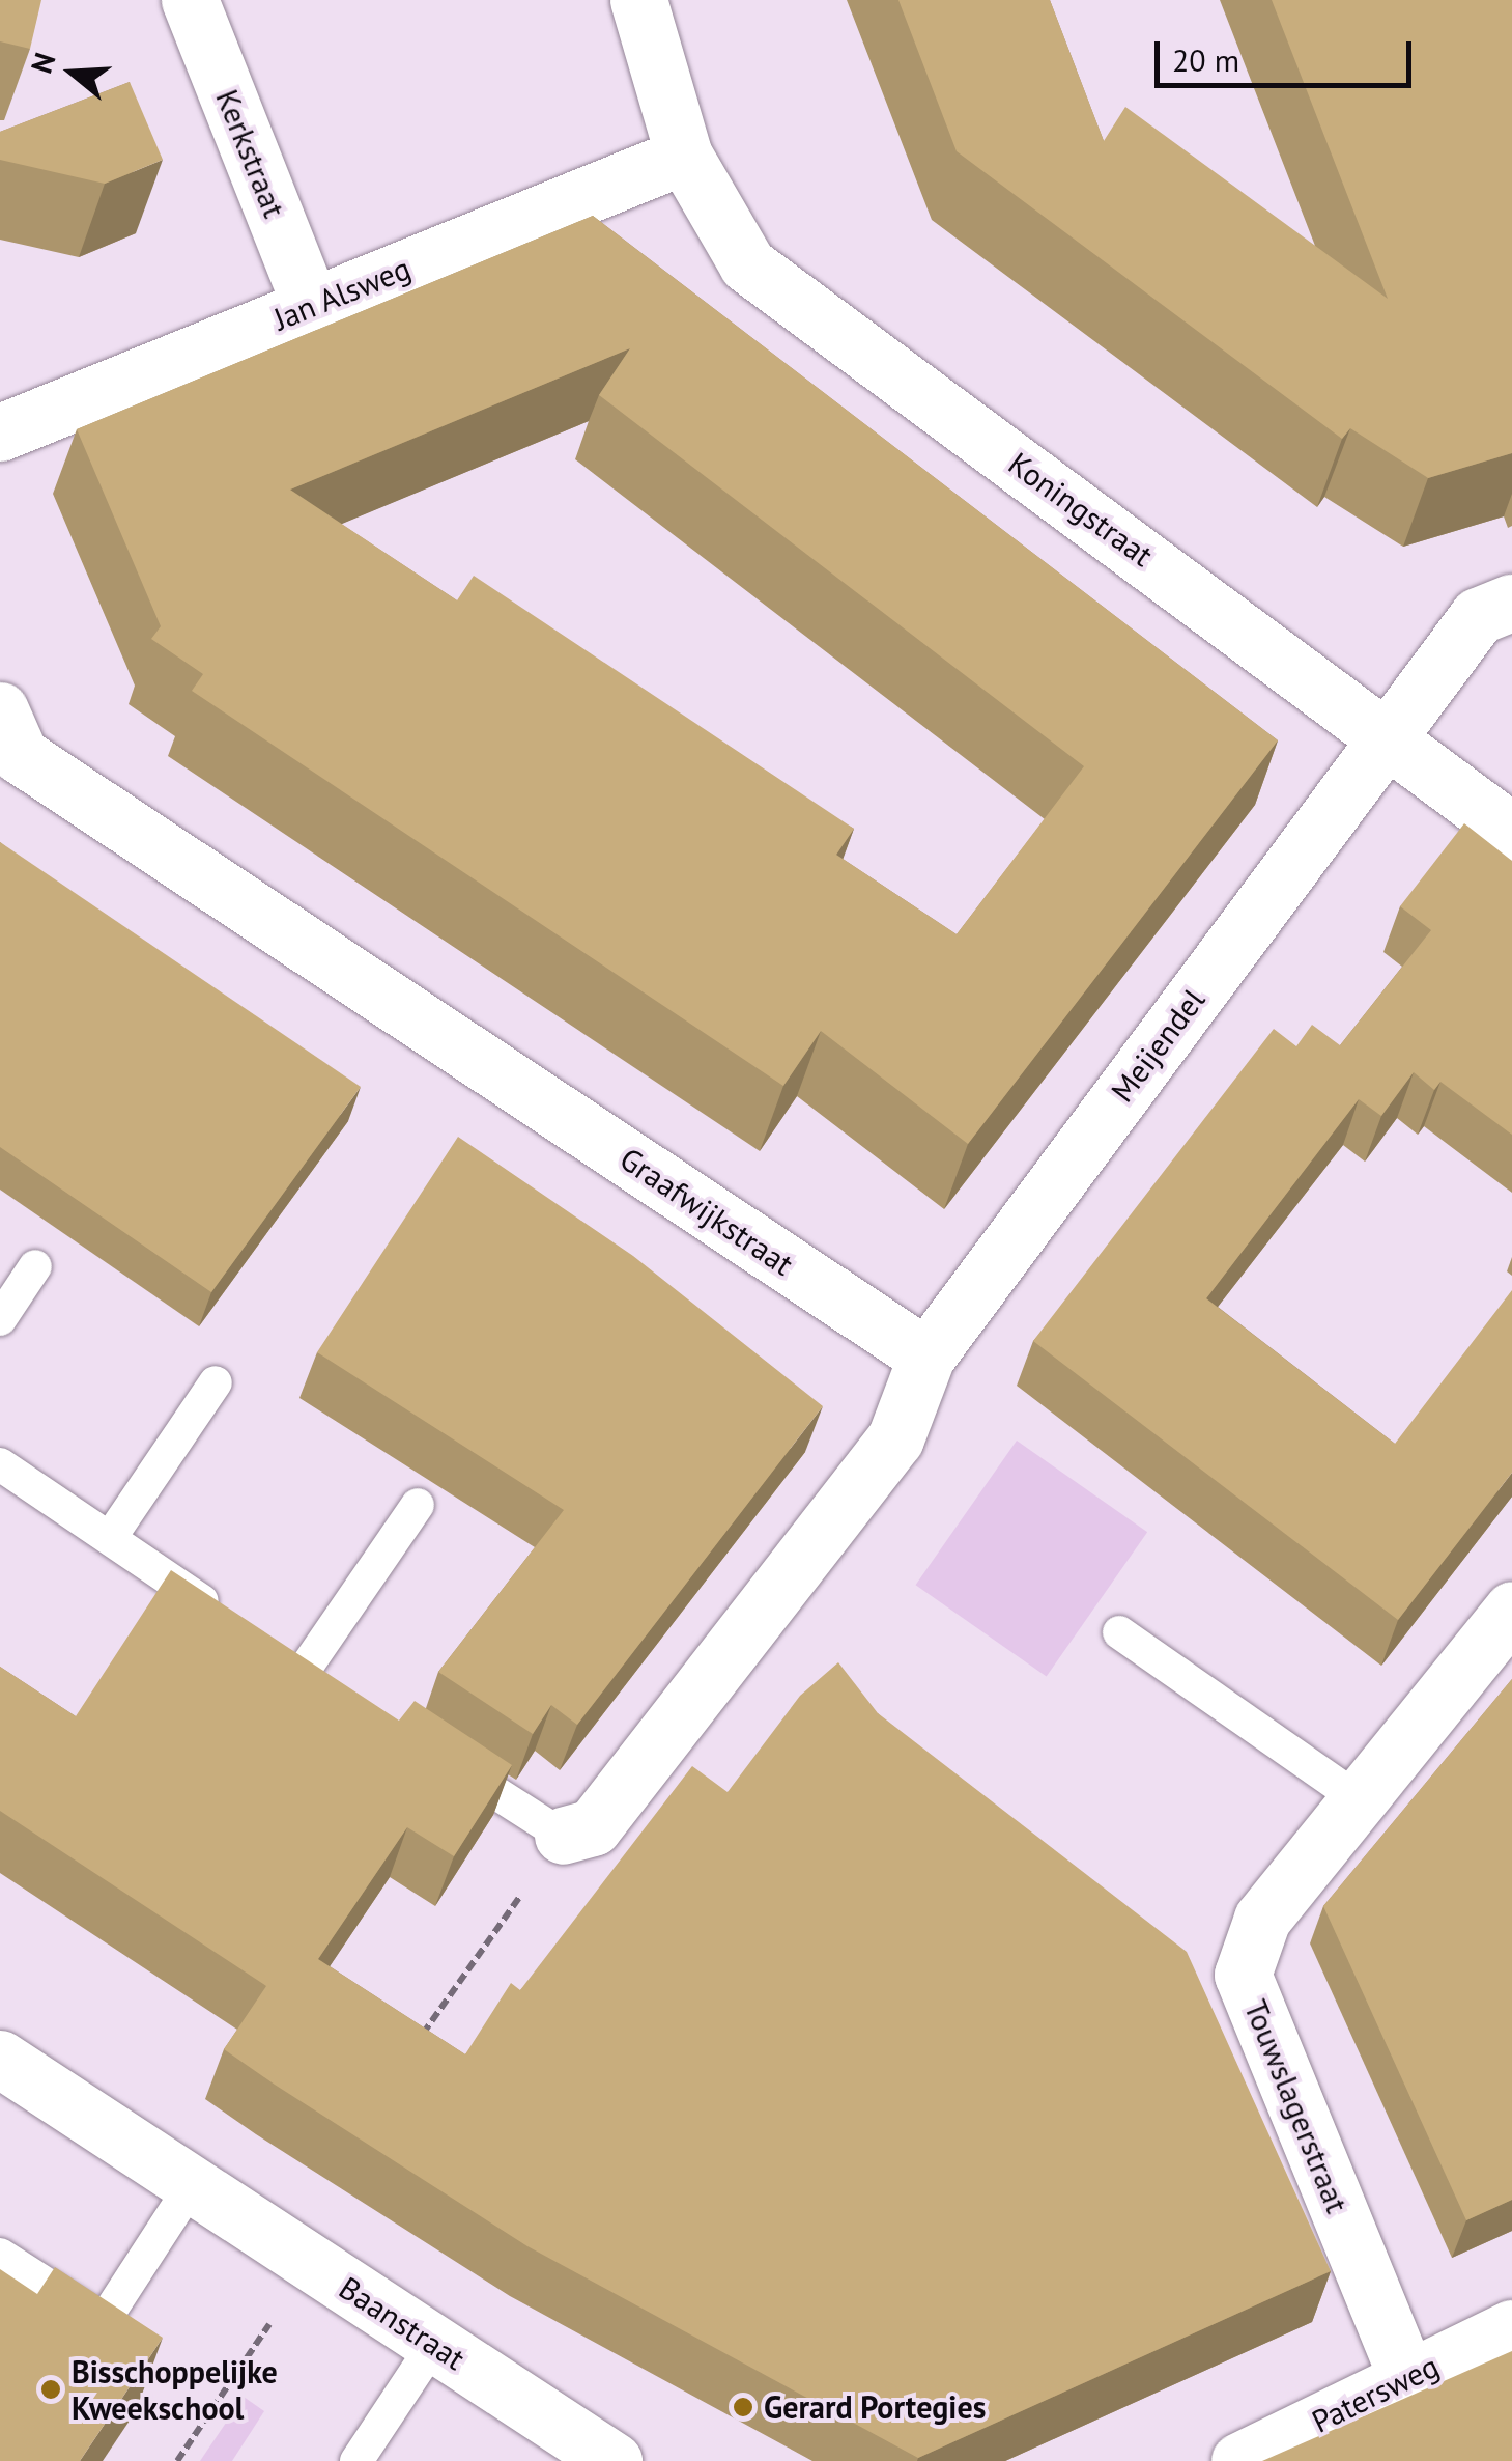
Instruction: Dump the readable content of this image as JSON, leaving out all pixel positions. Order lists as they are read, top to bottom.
{
  "streets": {
    "street": [
      "Kerkstraat",
      "Jan Alsweg",
      "Koningstraat",
      "Meijendel",
      "Graafwijkstraat",
      "Touwslagerstraat",
      "Baanstraat",
      "Patersweg"
    ]
  },
  "crossings": [
    ["Kerkstraat", "Jan Alsweg"],
    ["Jan Alsweg", "Koningstraat"],
    ["Koningstraat", "Meijendel"],
    ["Meijendel", "Graafwijkstraat"],
    ["Touwslagerstraat", "Patersweg"]
  ],
  "places": ["Bisschoppelijke Kweekschool", "Gerard Portegies"],
  "scale_bar": "20 m",
  "north": "left"
}
